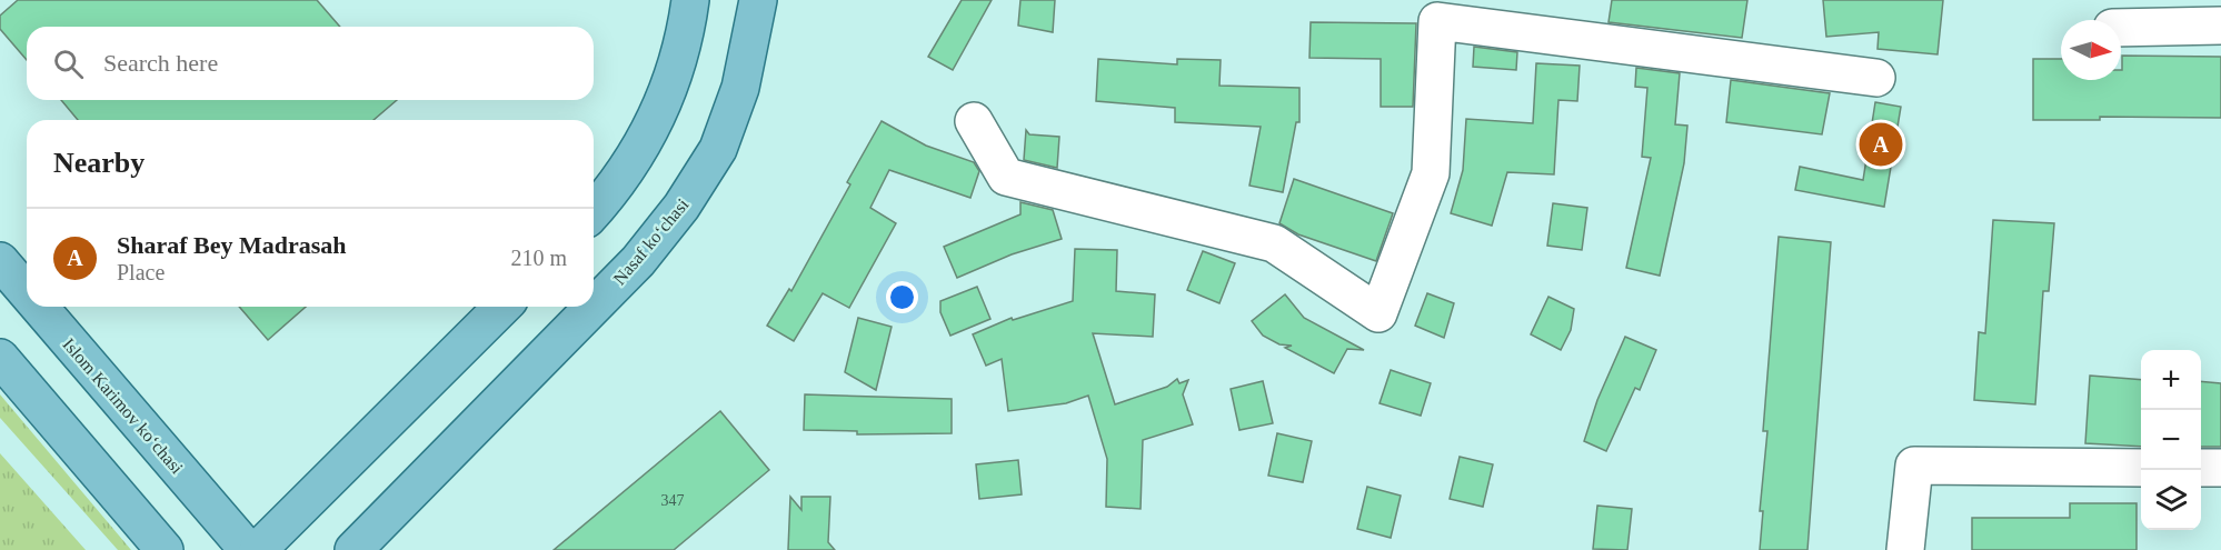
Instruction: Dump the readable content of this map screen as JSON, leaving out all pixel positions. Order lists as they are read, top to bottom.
{
  "streets": {
    "main road": ["Nasaf ko‘chasi", "Islom Karimov ko‘chasi"]
  },
  "house_numbers": ["347"],
  "north": "right",
  "page": {
    "search": "Search here",
    "pins": "A",
    "heading": "Nearby",
    "list": [
      {
        "mark": "A",
        "name": "Sharaf Bey Madrasah",
        "note": "Place",
        "value": "210 m"
      }
    ],
    "map_buttons": ["+", "−"]
  }
}
